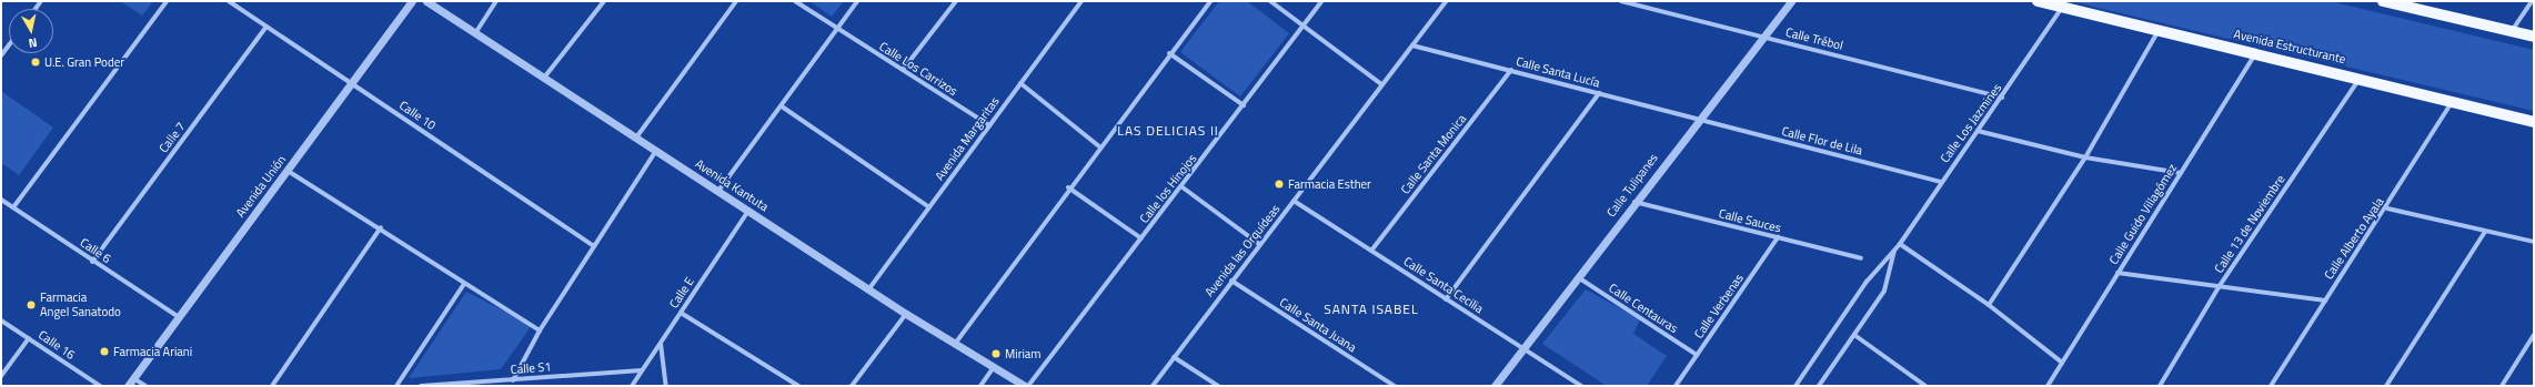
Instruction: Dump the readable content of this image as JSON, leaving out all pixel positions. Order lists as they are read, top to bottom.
{
  "streets": {
    "main road": ["Avenida Estructurante"],
    "street": [
      "Calle Trébol",
      "Calle Los Carrizos",
      "Calle Santa Lucía",
      "Calle 10",
      "Calle Los Jazmines",
      "Calle 7",
      "Avenida Margaritas",
      "Calle Flor de Lila",
      "Calle Santa Monica",
      "Avenida Kantuta",
      "Calle Tulipanes",
      "Avenida Unión",
      "Calle los Hinojos",
      "Calle Guido Villagómez",
      "Calle Sauces",
      "Calle 13 de Noviembre",
      "Calle Alberto Ayala",
      "Calle 6",
      "Avenida las Orquídeas",
      "Calle Santa Cecilia",
      "Calle E",
      "Calle Verbenas",
      "Calle Centauras",
      "Calle Santa Juana",
      "Calle 16",
      "Calle S1"
    ]
  },
  "crossings": [
    ["Calle Trébol", "Calle Los Jazmines"],
    ["Calle Trébol", "Calle Tulipanes"],
    ["Avenida Estructurante", "Calle Los Jazmines"],
    ["Avenida Estructurante", "Calle Guido Villagómez"],
    ["Avenida Estructurante", "Calle 13 de Noviembre"],
    ["Avenida Estructurante", "Calle Alberto Ayala"],
    ["Calle Los Carrizos", "Avenida Margaritas"],
    ["Calle Santa Lucía", "Calle Flor de Lila"],
    ["Calle Santa Lucía", "Calle Santa Monica"],
    ["Calle Santa Lucía", "Calle Tulipanes"],
    ["Calle Santa Lucía", "Avenida las Orquídeas"],
    ["Calle 10", "Calle 7"],
    ["Calle 10", "Avenida Unión"],
    ["Calle Los Jazmines", "Calle Flor de Lila"],
    ["Calle 7", "Calle 6"],
    ["Avenida Margaritas", "Avenida Kantuta"],
    ["Calle Flor de Lila", "Calle Tulipanes"],
    ["Calle Santa Monica", "Calle Santa Cecilia"],
    ["Avenida Kantuta", "Calle los Hinojos"],
    ["Avenida Kantuta", "Calle E"],
    ["Calle Tulipanes", "Calle Sauces"],
    ["Calle Tulipanes", "Calle Santa Cecilia"],
    ["Calle Tulipanes", "Calle Centauras"],
    ["Avenida Unión", "Calle 6"],
    ["Calle Sauces", "Calle Verbenas"],
    ["Avenida las Orquídeas", "Calle Santa Cecilia"],
    ["Avenida las Orquídeas", "Calle Santa Juana"],
    ["Calle E", "Calle S1"],
    ["Calle Verbenas", "Calle Centauras"]
  ],
  "districts": ["LAS DELICIAS II", "SANTA ISABEL"],
  "places": [
    "U.E. Gran Poder",
    "Farmacia Esther",
    "Farmacia Angel Sanatodo",
    "Farmacia Ariani",
    "Miriam"
  ],
  "north": "bottom"
}
